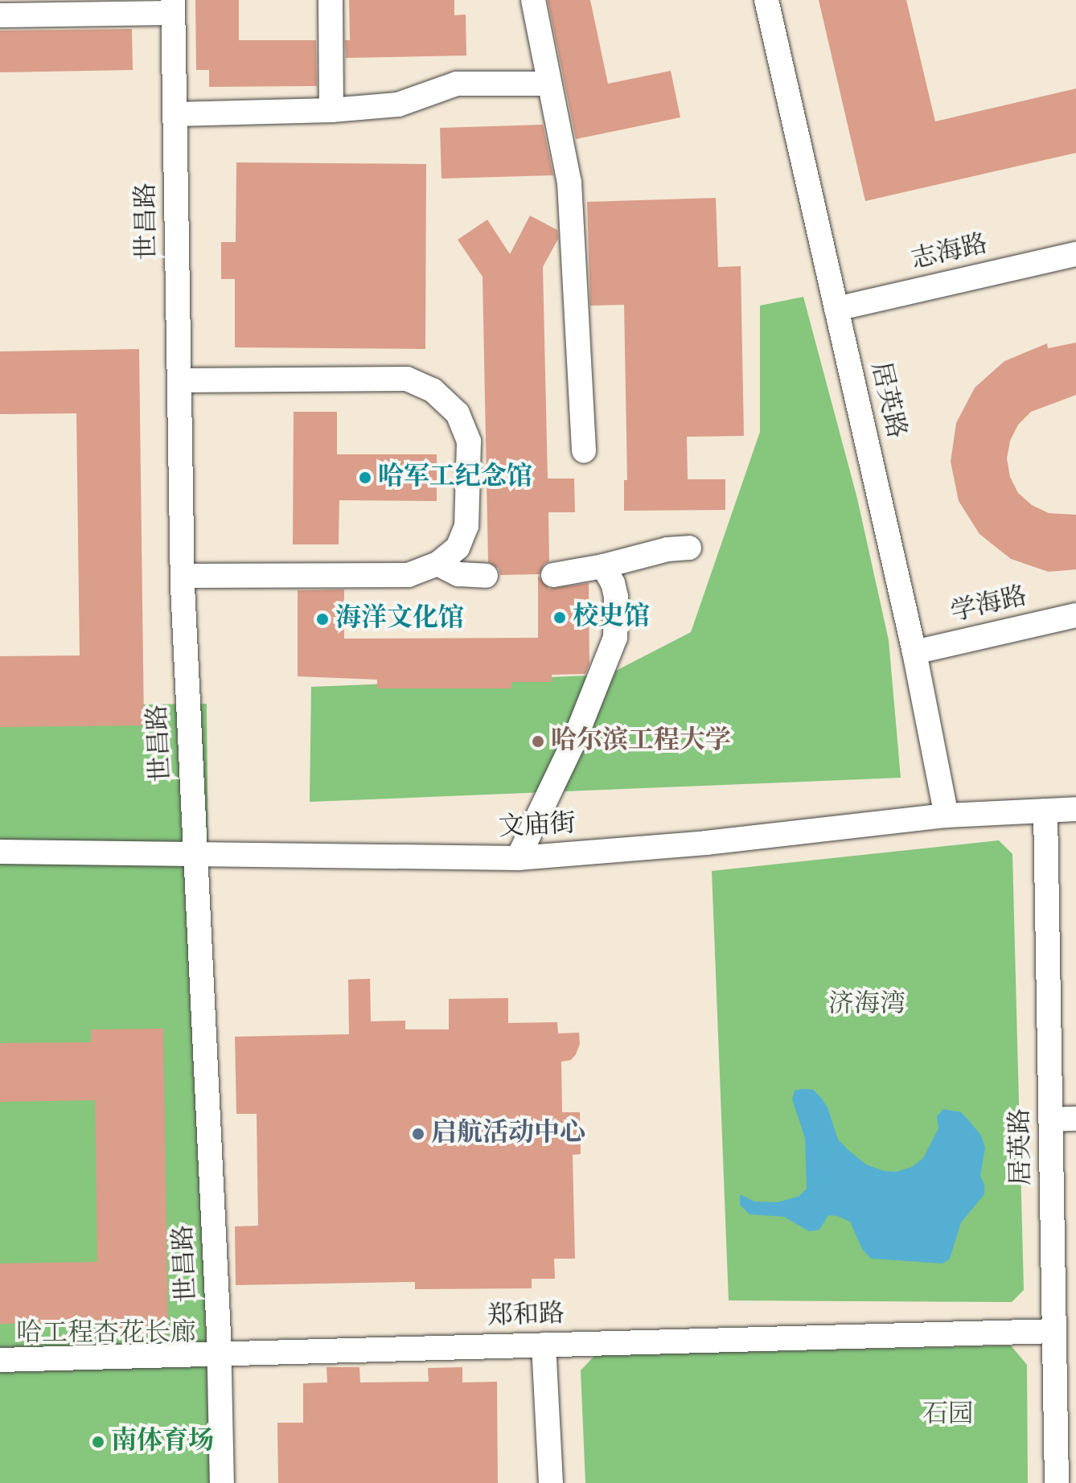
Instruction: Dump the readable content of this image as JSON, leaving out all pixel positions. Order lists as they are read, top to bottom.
{
  "streets": {
    "street": [
      "世昌路",
      "志海路",
      "居英路",
      "学海路",
      "文庙街",
      "郑和路"
    ]
  },
  "crossings": [
    ["世昌路", "文庙街"],
    ["世昌路", "郑和路"],
    ["志海路", "居英路"],
    ["居英路", "学海路"],
    ["居英路", "文庙街"],
    ["居英路", "郑和路"]
  ],
  "parks": ["济海湾", "哈工程杏花长廊", "石园"],
  "places": [
    "哈军工纪念馆",
    "校史馆",
    "海洋文化馆",
    "哈尔滨工程大学",
    "启航活动中心",
    "南体育场"
  ]
}
